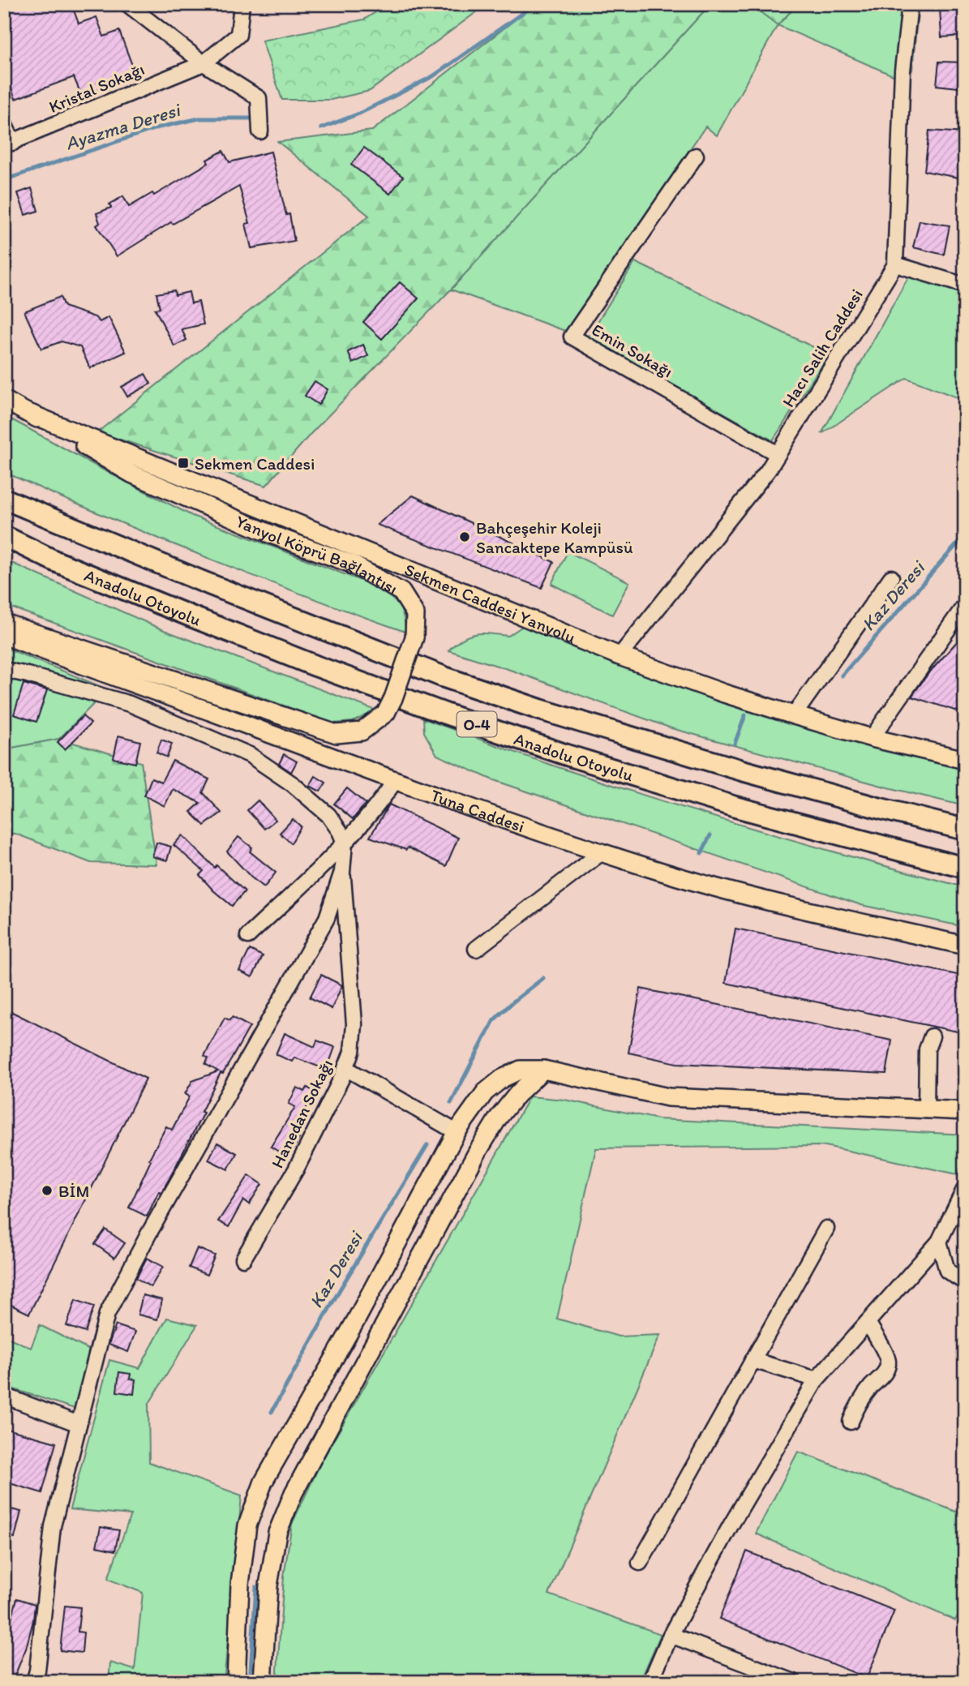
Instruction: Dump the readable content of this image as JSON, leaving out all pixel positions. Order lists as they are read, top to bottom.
{
  "streets": {
    "highway": ["Anadolu Otoyolu", "O-4"],
    "main road": ["Yanyol Köprü Bağlantısı", "Sekmen Caddesi Yanyolu", "Tuna Caddesi"],
    "street": [
      "Kristal Sokağı",
      "Hacı Salih Caddesi",
      "Emin Sokağı",
      "Hanedan Sokağı"
    ]
  },
  "crossings": [
    ["Hacı Salih Caddesi", "Emin Sokağı"],
    ["Hacı Salih Caddesi", "Sekmen Caddesi Yanyolu"],
    ["Yanyol Köprü Bağlantısı", "Sekmen Caddesi Yanyolu"]
  ],
  "water": ["Ayazma Deresi", "Kaz Deresi"],
  "places": {
    "transit": ["Sekmen Caddesi"],
    "other": ["Bahçeşehir Koleji Sancaktepe Kampüsü", "BİM"]
  }
}
